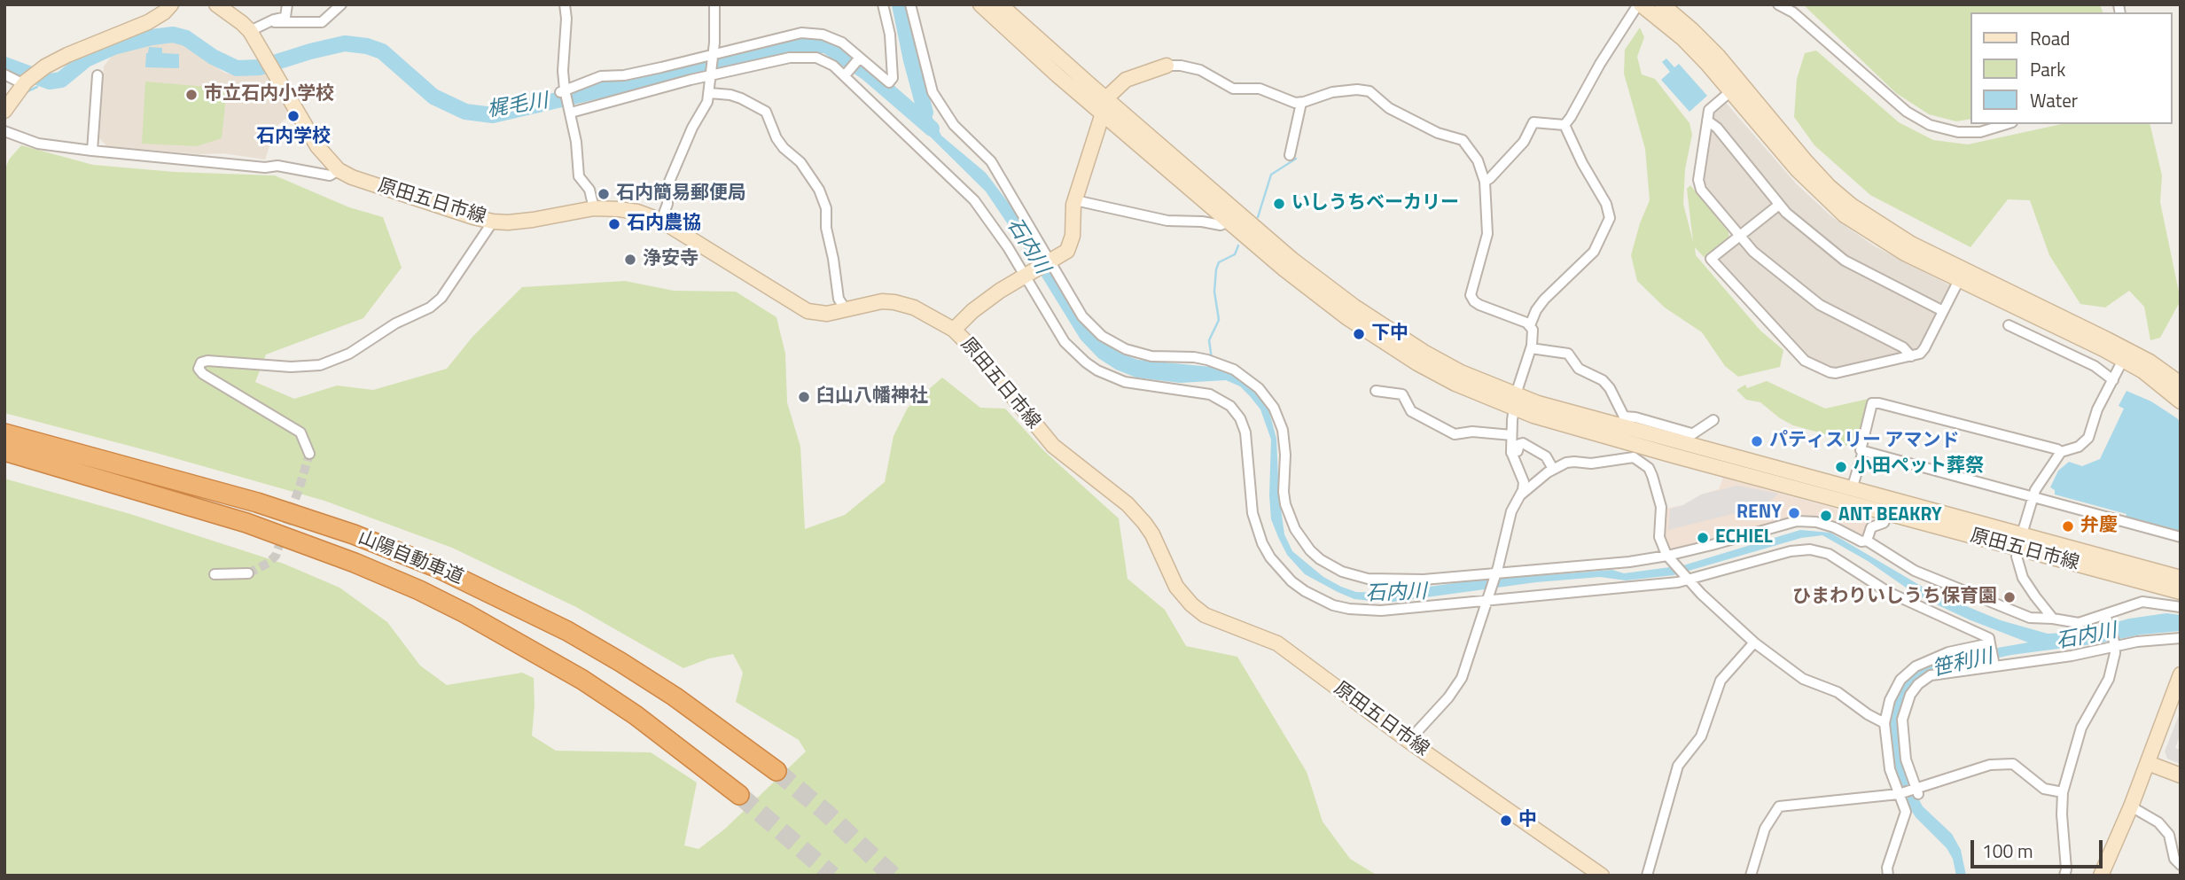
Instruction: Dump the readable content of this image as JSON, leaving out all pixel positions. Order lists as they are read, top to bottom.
{
  "streets": {
    "highway": ["山陽自動車道"],
    "main road": ["原田五日市線"]
  },
  "water": ["梶毛川", "石内川", "笹利川"],
  "places": [
    "市立石内小学校",
    "石内学校",
    "石内簡易郵便局",
    "いしうちベーカリー",
    "石内農協",
    "浄安寺",
    "下中",
    "臼山八幡神社",
    "パティスリー アマンド",
    "小田ペット葬祭",
    "RENY",
    "ANT BEAKRY",
    "弁慶",
    "ECHIEL",
    "ひまわりいしうち保育園",
    "中"
  ],
  "legend": ["Road", "Park", "Water"],
  "scale_bar": "100 m"
}
